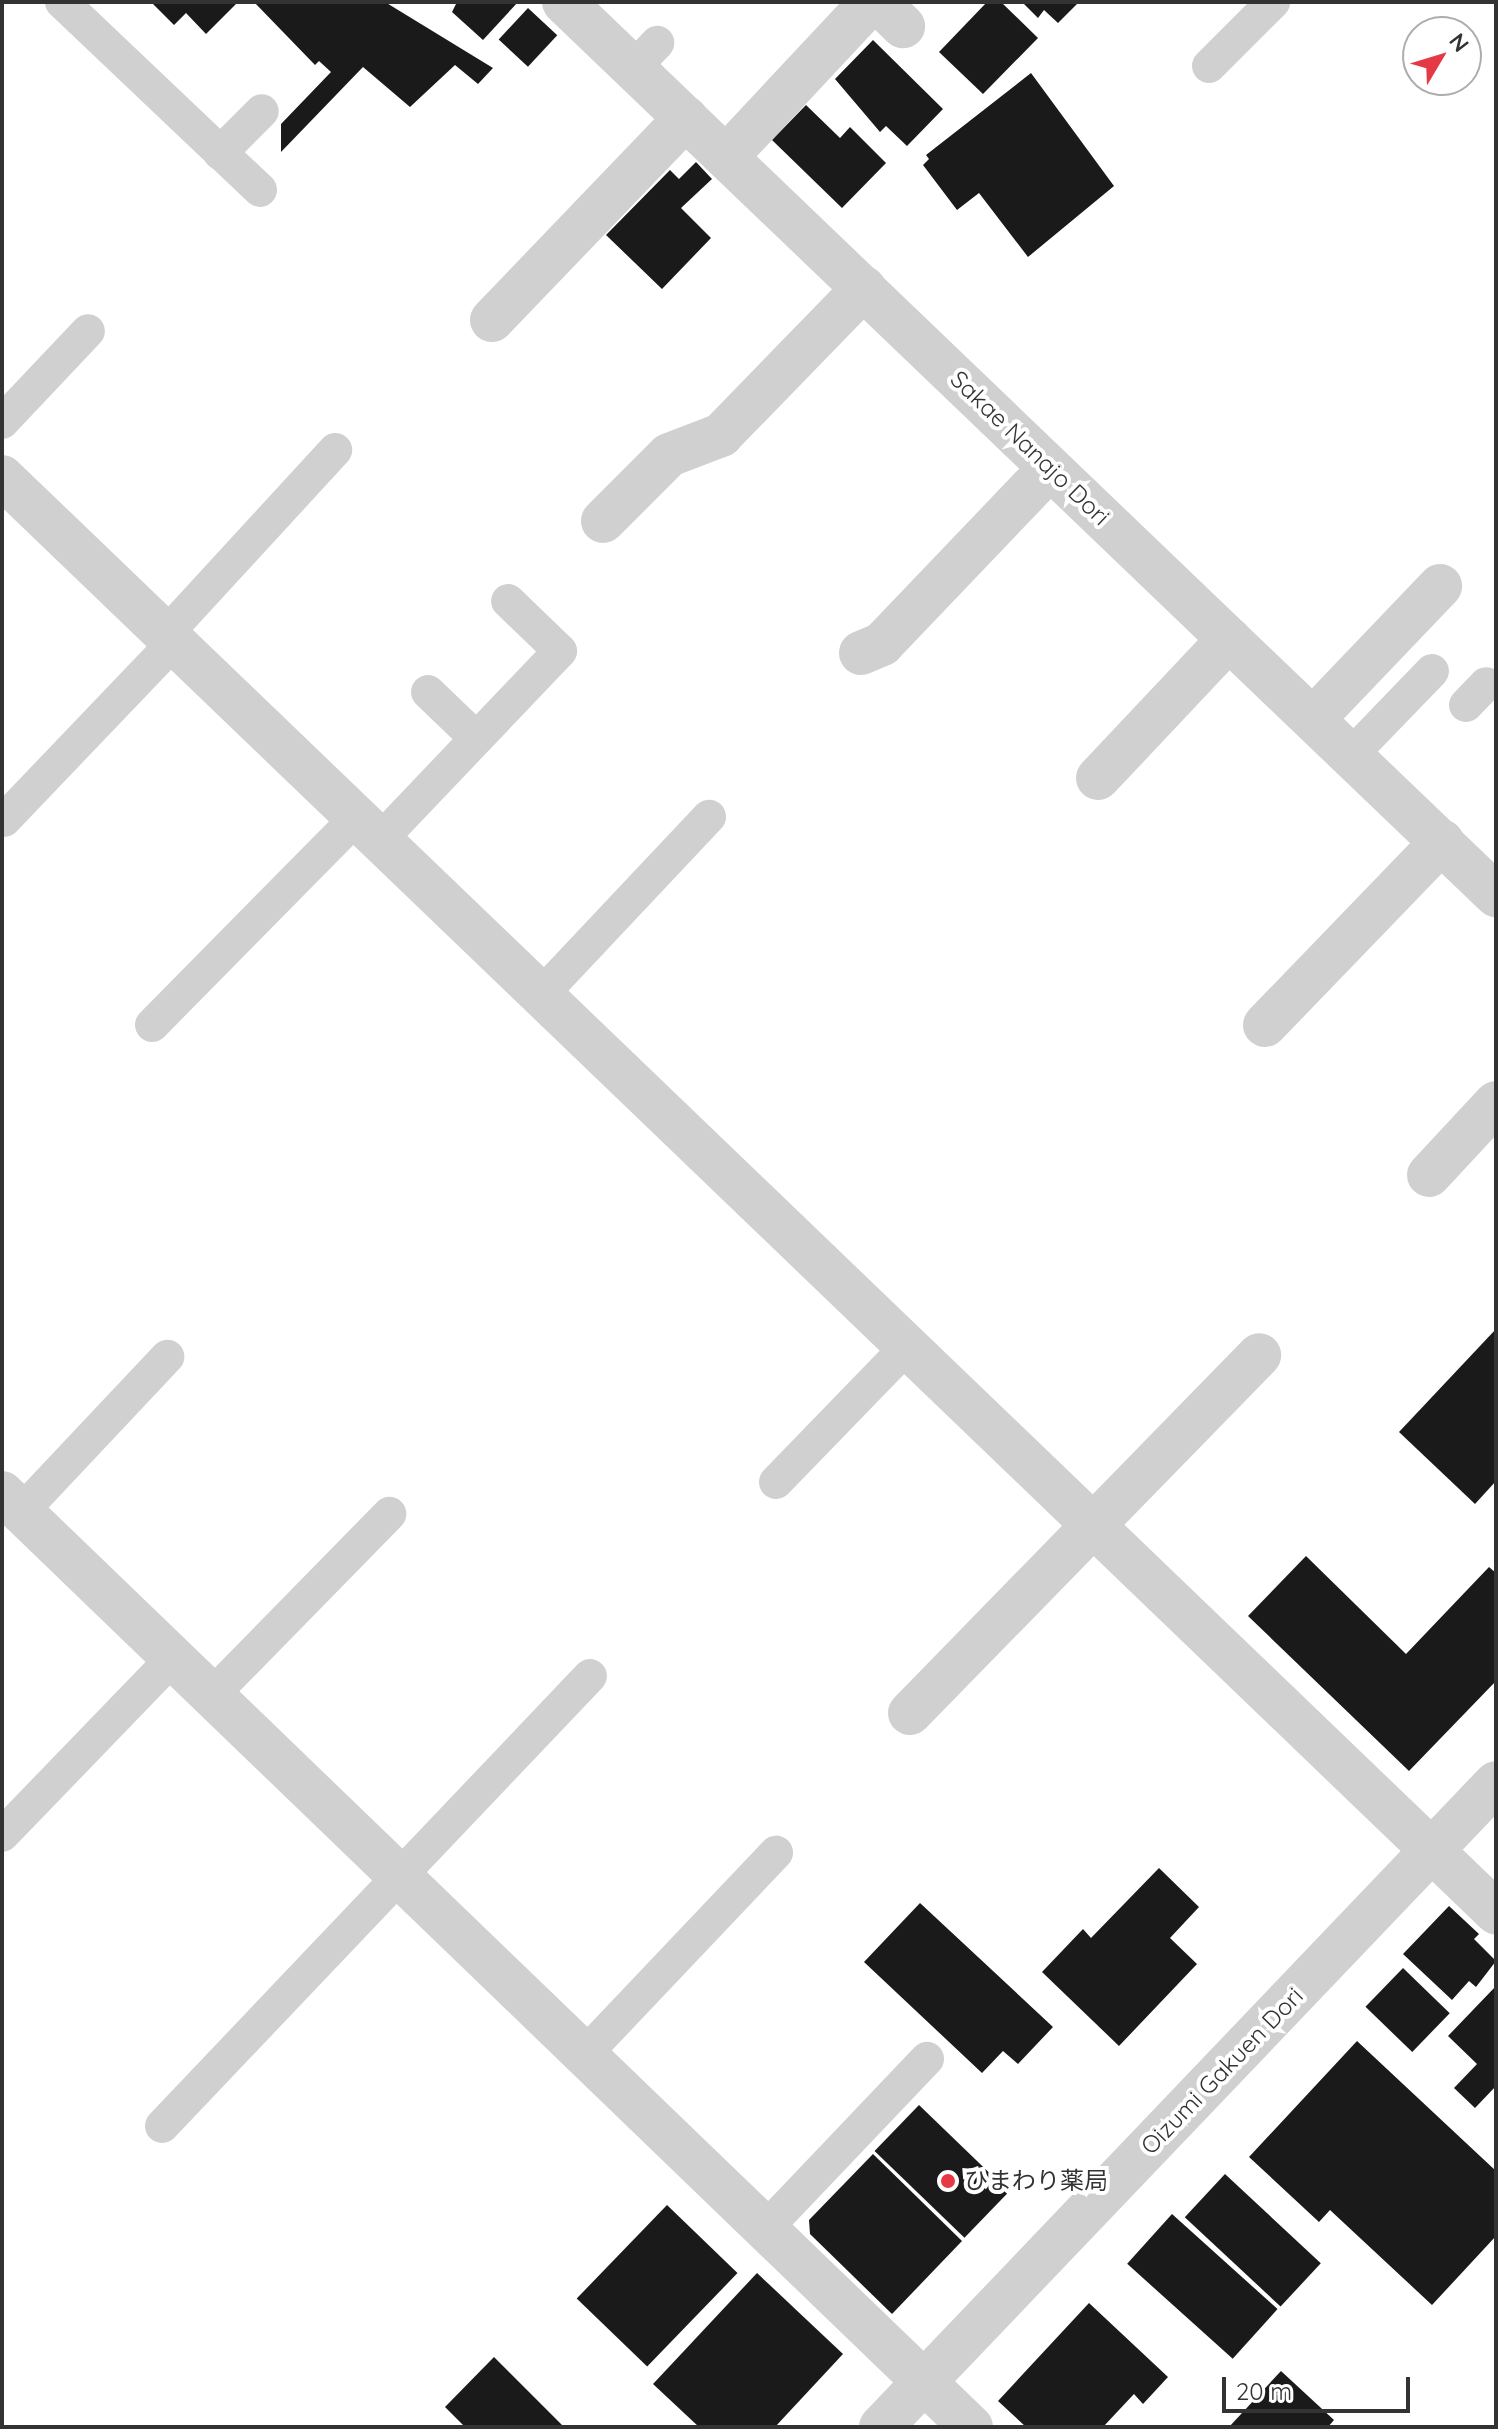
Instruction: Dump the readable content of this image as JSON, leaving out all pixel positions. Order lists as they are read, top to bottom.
{
  "streets": {
    "street": ["Sakae Nanajo Dori", "Oizumi Gakuen Dori"]
  },
  "places": ["ひまわり薬局"],
  "scale_bar": "20 m",
  "north": "top right"
}
